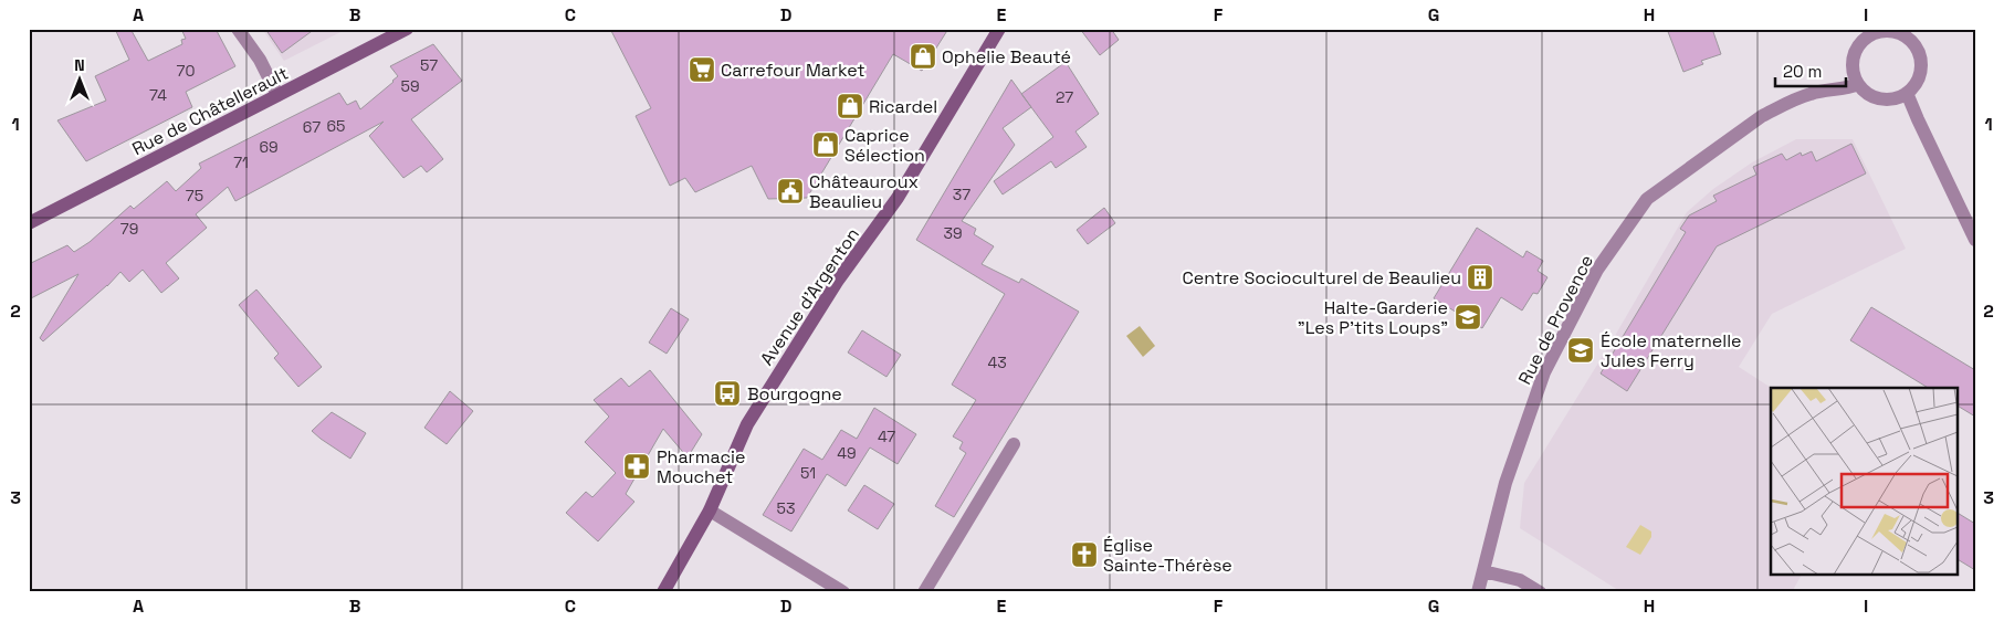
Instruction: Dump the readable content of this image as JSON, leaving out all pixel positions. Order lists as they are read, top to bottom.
{
  "streets": {
    "main road": ["Rue de Châtellerault", "Avenue d'Argenton"],
    "street": ["Rue de Provence"]
  },
  "places": {
    "shop": ["Ophelie Beauté", "Ricardel", "Caprice Sélection"],
    "supermarket": ["Carrefour Market"],
    "public building": ["Châteauroux Beaulieu"],
    "building": ["Centre Socioculturel de Beaulieu"],
    "school or university": ["Halte-Garderie \"Les P'tits Loups\"", "École maternelle Jules Ferry"],
    "bus stop": ["Bourgogne"],
    "pharmacy": ["Pharmacie Mouchet"],
    "church": ["Église Sainte-Thérèse"]
  },
  "house_numbers": [
    "57",
    "70",
    "59",
    "74",
    "27",
    "65",
    "67",
    "69",
    "71",
    "37",
    "75",
    "79",
    "39",
    "43",
    "47",
    "49",
    "51",
    "53"
  ],
  "scale_bar": "20 m",
  "north": "top",
  "grid": {
    "columns": [
      "A",
      "B",
      "C",
      "D",
      "E",
      "F",
      "G",
      "H",
      "I"
    ],
    "rows": ["1", "2", "3"]
  }
}
